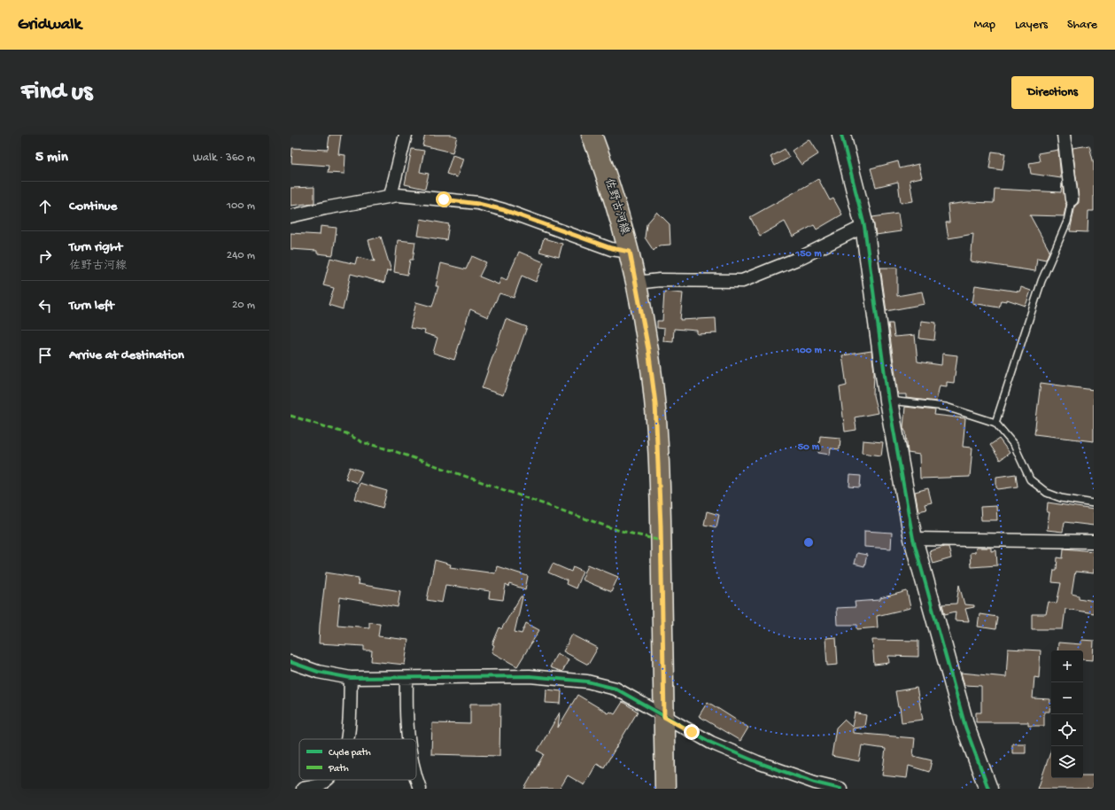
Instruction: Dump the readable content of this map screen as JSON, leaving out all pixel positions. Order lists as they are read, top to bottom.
{
  "streets": {
    "main road": ["佐野古河線"]
  },
  "legend": ["Cycle path", "Path"],
  "page": {
    "header": "Gridwalk",
    "nav": ["Map", "Layers", "Share"],
    "buttons": "Directions",
    "title": "Find us",
    "heading": ["5 min", "Walk · 360 m"],
    "list": [
      ["Continue", "100 m"],
      ["Turn right", "佐野古河線", "240 m"],
      ["Turn left", "20 m"],
      "Arrive at destination"
    ],
    "map_buttons": ["+", "−"]
  },
  "rings": ["150 m", "100 m", "50 m"]
}
